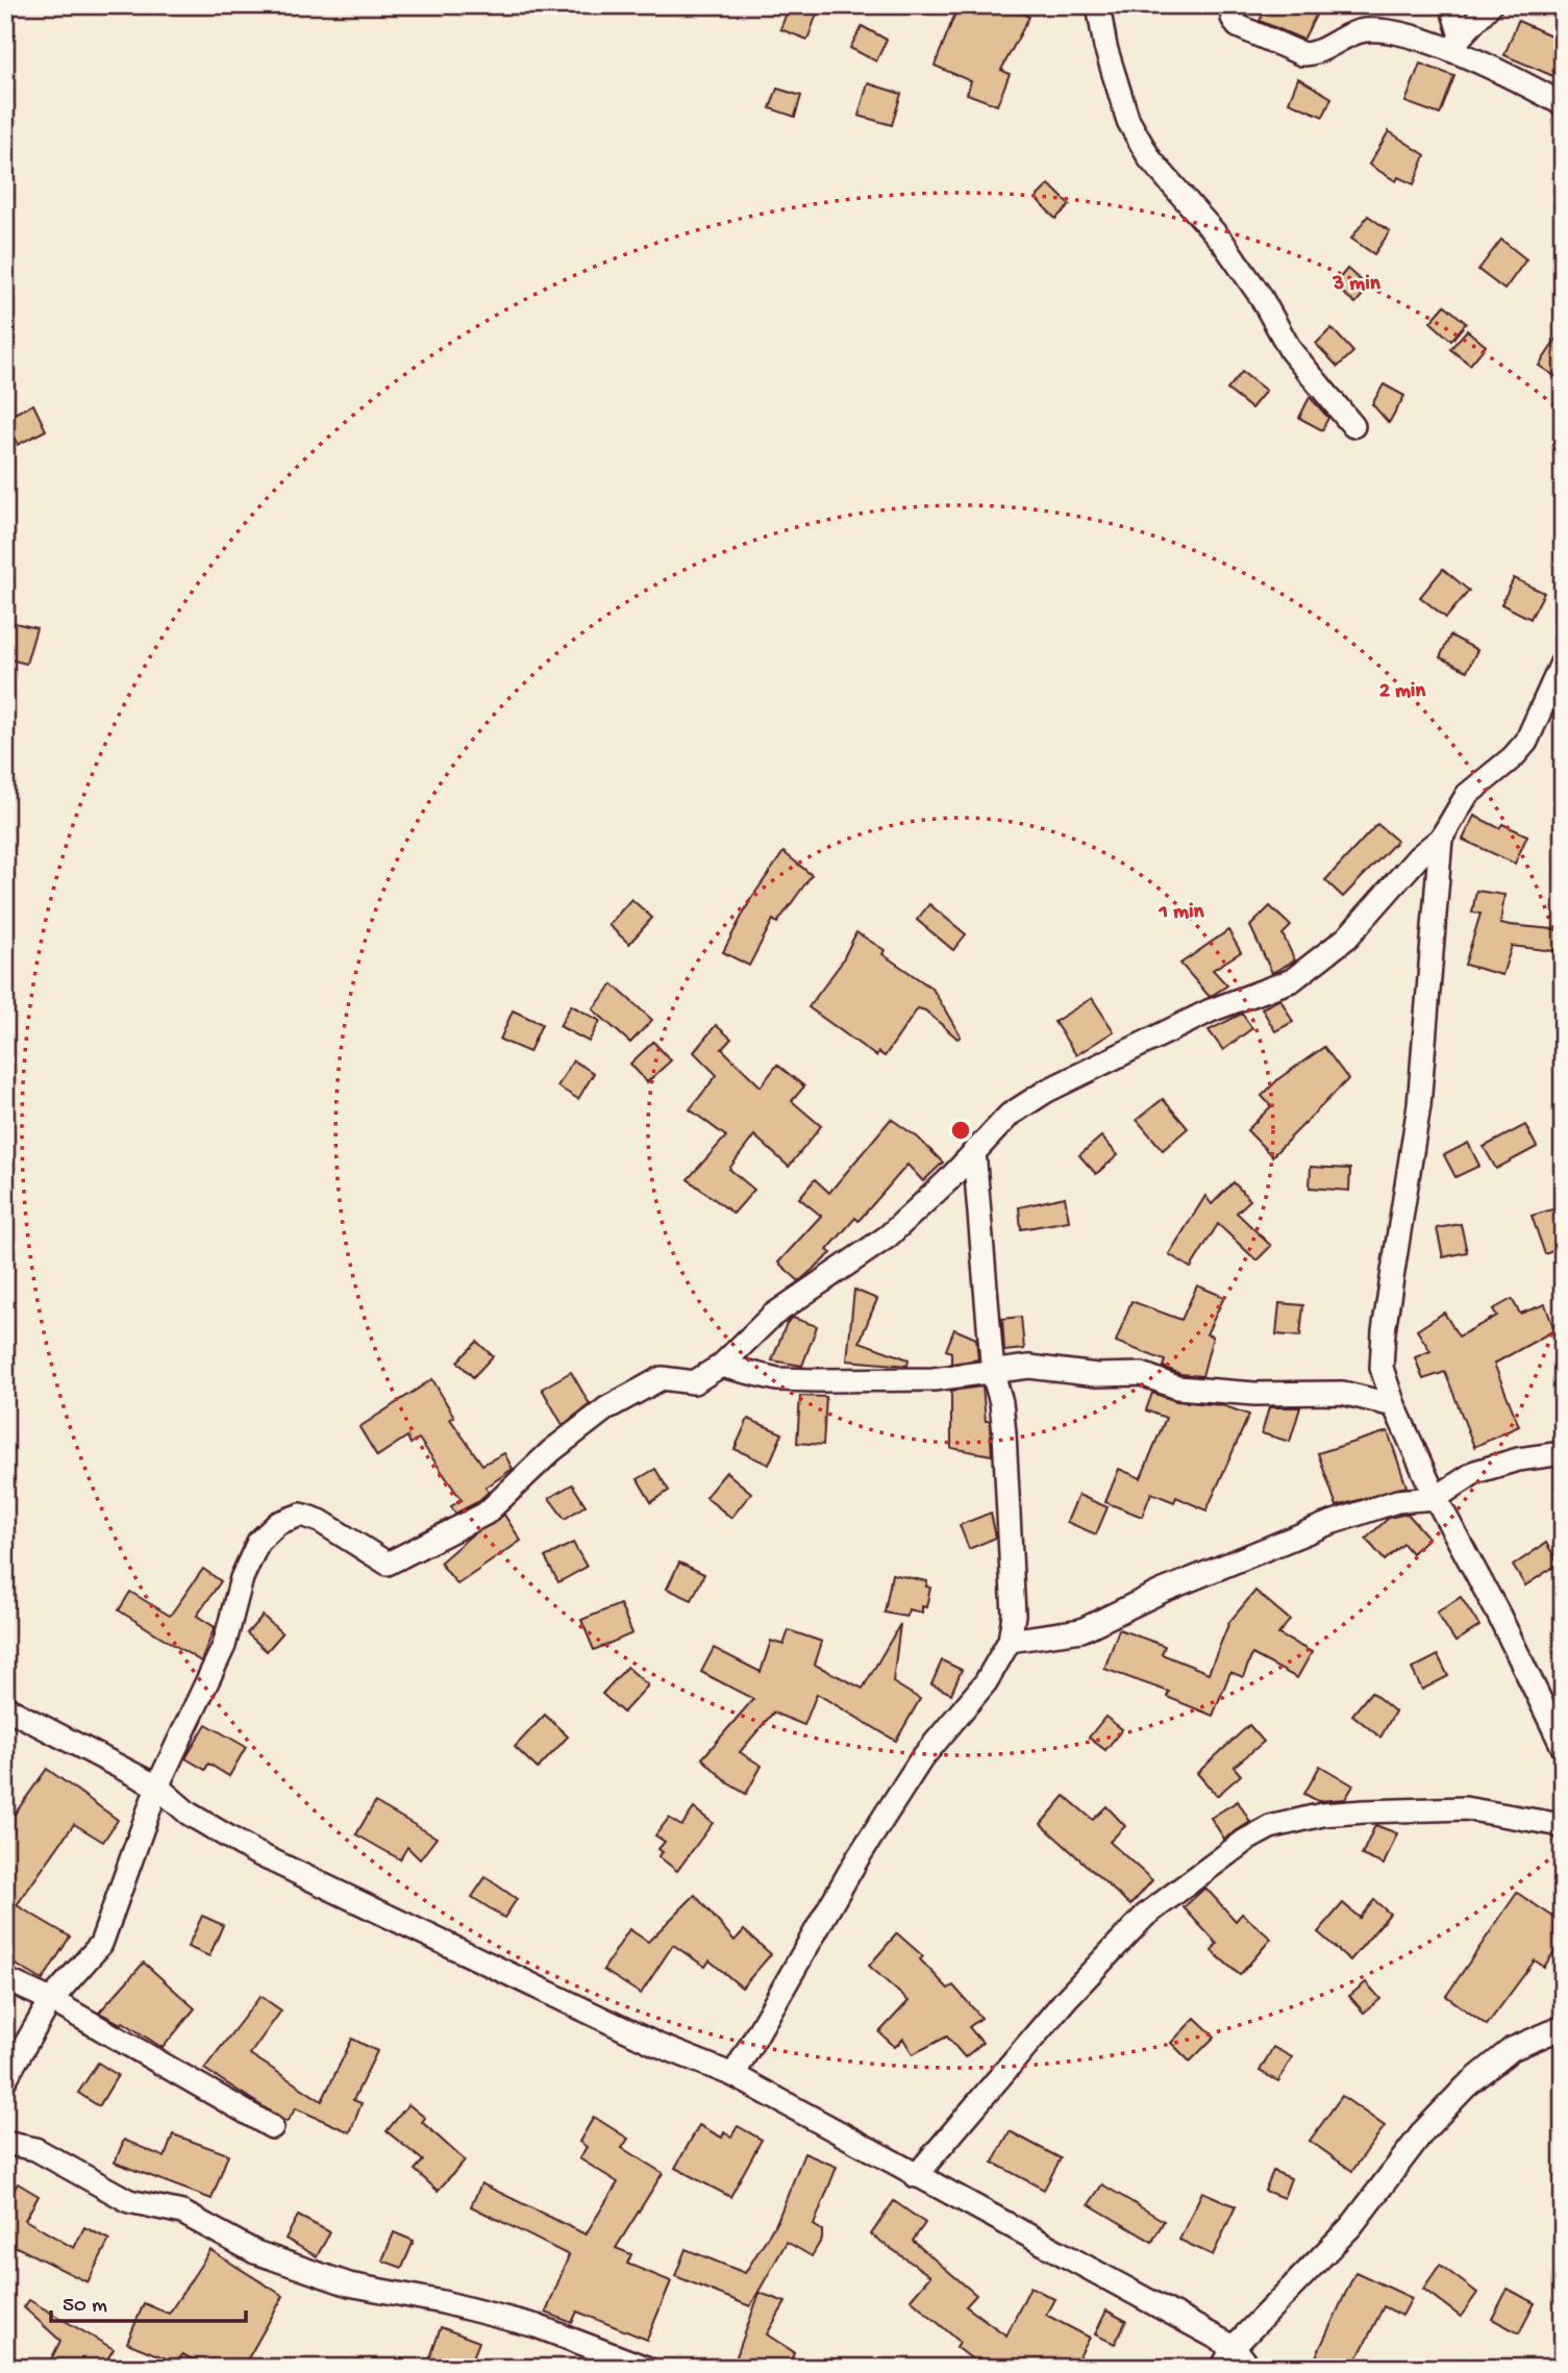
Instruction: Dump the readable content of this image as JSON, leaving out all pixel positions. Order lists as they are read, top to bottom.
{
  "scale_bar": "50 m",
  "rings": ["3 min", "2 min", "1 min"]
}
